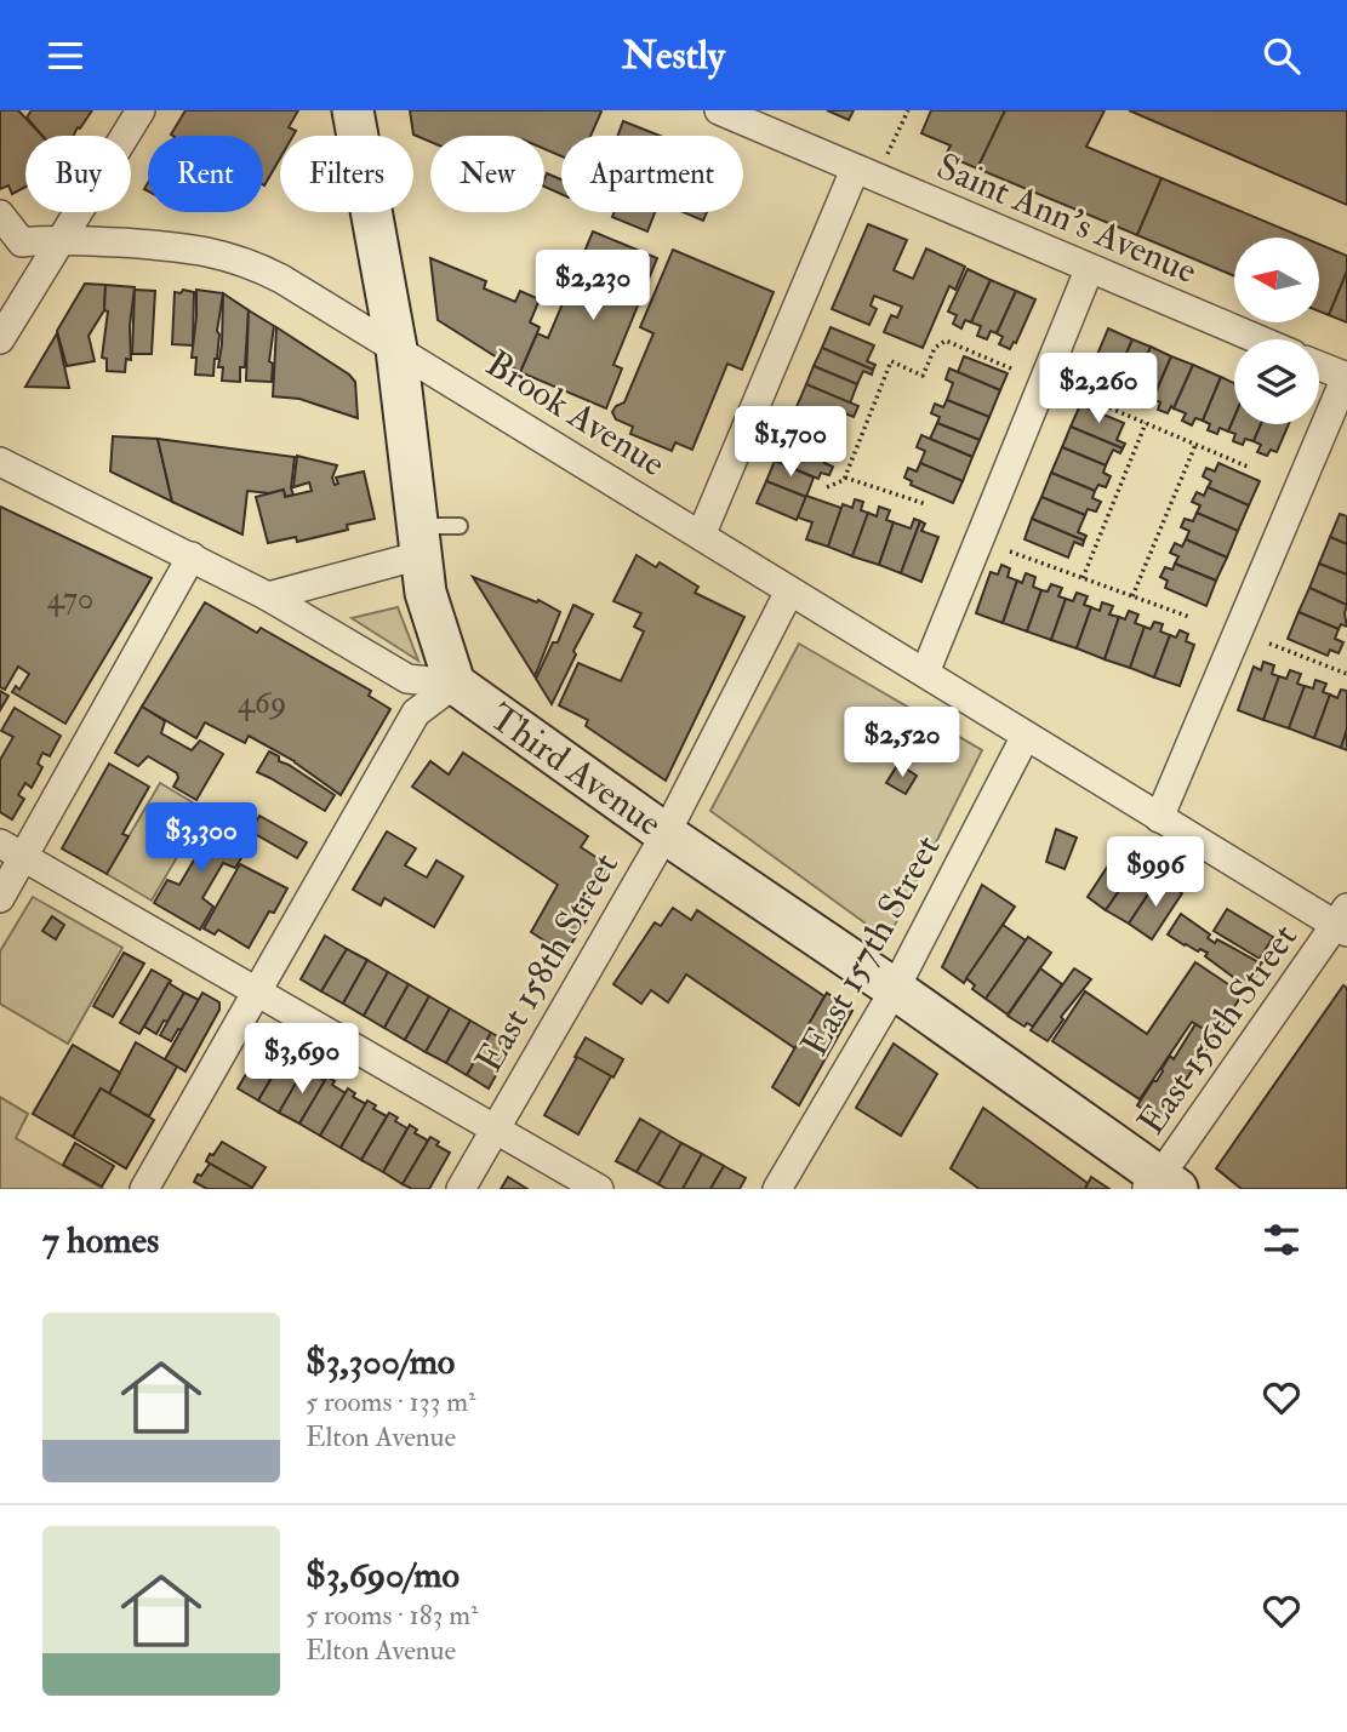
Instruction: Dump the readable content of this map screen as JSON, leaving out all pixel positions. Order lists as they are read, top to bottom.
{
  "streets": {
    "main road": ["Third Avenue"],
    "street": [
      "Saint Ann's Avenue",
      "Brook Avenue",
      "East 157th Street",
      "East 158th Street",
      "East 156th Street"
    ]
  },
  "crossings": [
    ["Brook Avenue", "Third Avenue"],
    ["Brook Avenue", "East 157th Street"],
    ["Brook Avenue", "East 158th Street"],
    ["Brook Avenue", "East 156th Street"],
    ["Third Avenue", "East 157th Street"],
    ["Third Avenue", "East 158th Street"],
    ["Third Avenue", "East 156th Street"]
  ],
  "house_numbers": ["470", "469"],
  "north": "left",
  "page": {
    "header": "Nestly",
    "chip": [
      "Buy",
      "Rent",
      "Filters",
      "New",
      "Apartment"
    ],
    "price": [
      "$2,230",
      "$2,260",
      "$1,700",
      "$2,520",
      "$3,300",
      "$996",
      "$3,690"
    ],
    "heading": "7 homes",
    "list": [
      {
        "name": "$3,300/mo",
        "note": "5 rooms · 133 m² · Elton Avenue"
      },
      {
        "name": "$3,690/mo",
        "note": "5 rooms · 183 m² · Elton Avenue"
      }
    ]
  }
}
